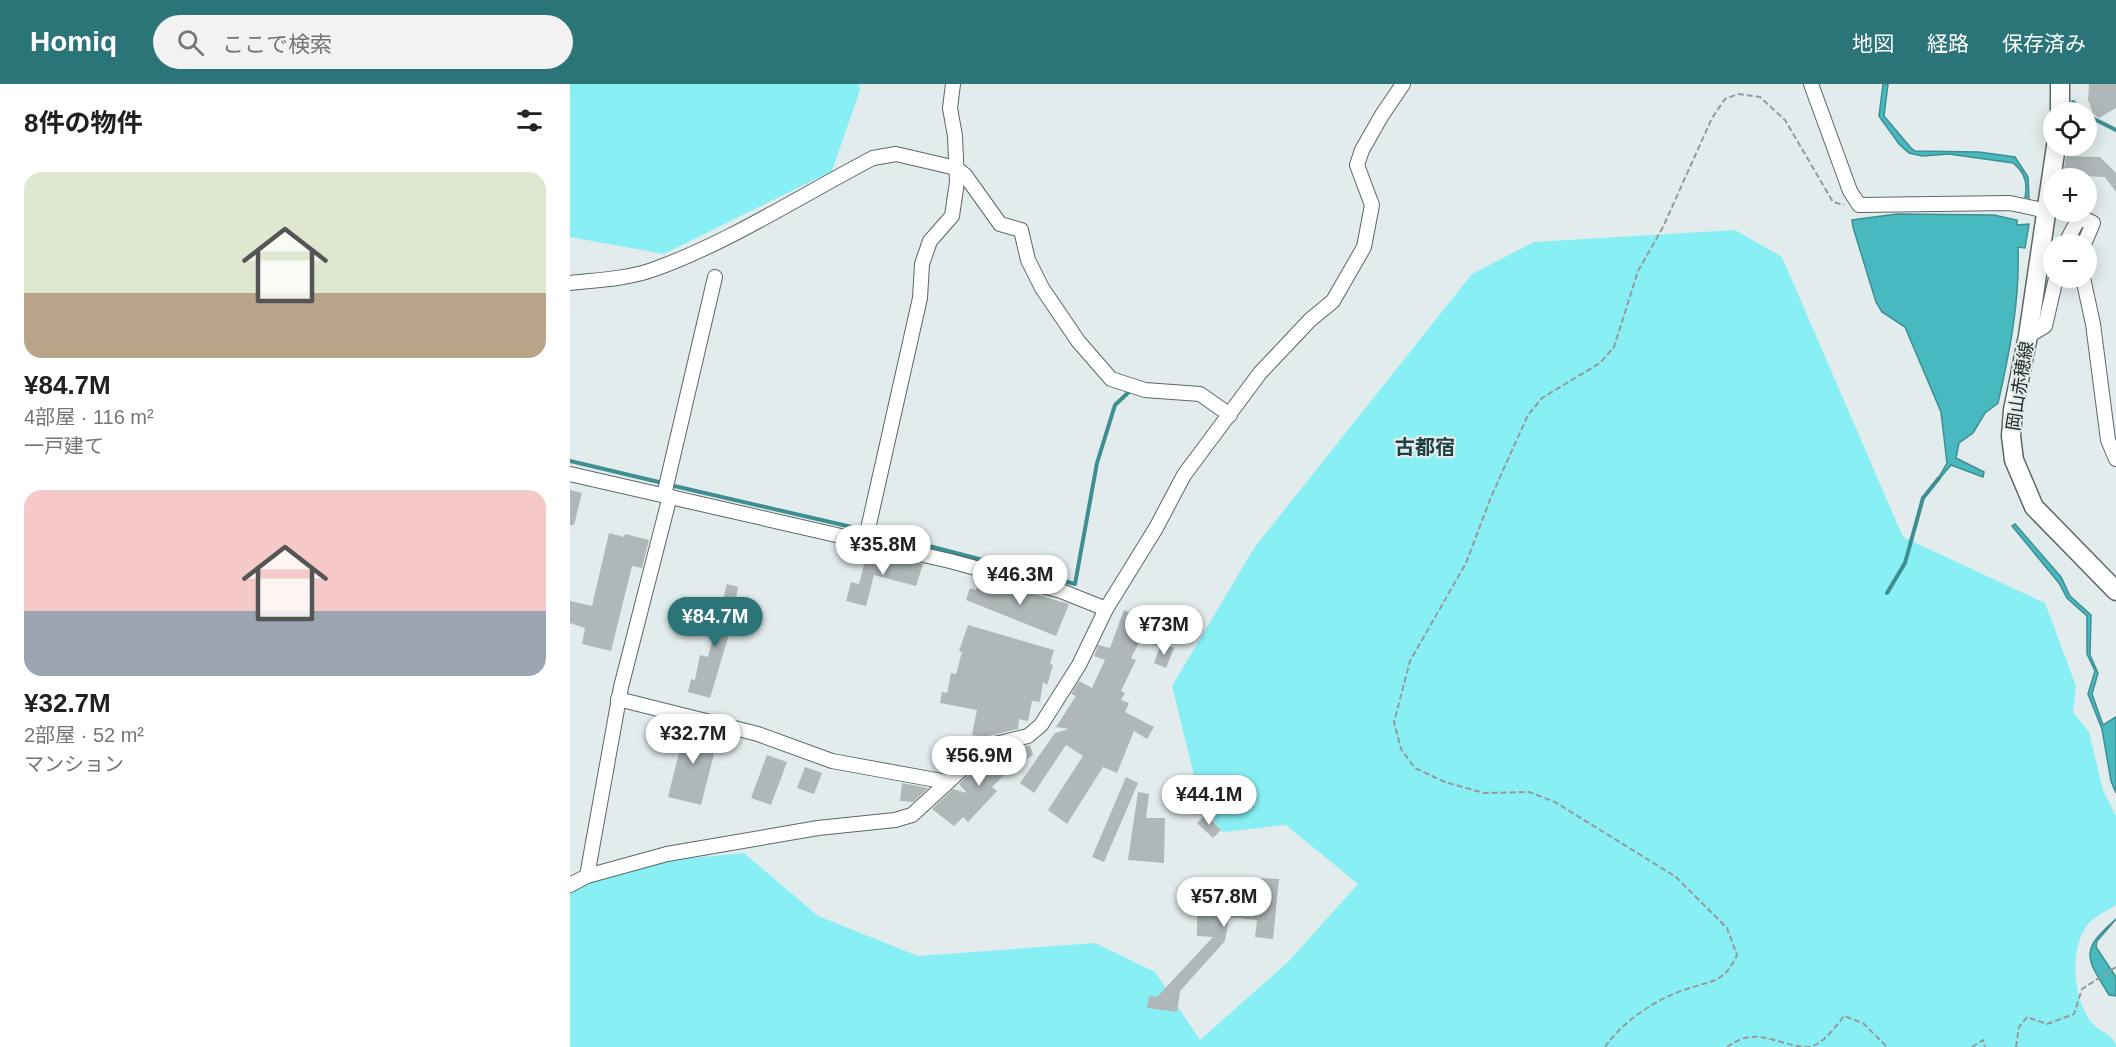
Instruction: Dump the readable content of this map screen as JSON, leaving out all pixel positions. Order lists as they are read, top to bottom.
{
  "streets": {
    "main road": ["岡山赤穂線"]
  },
  "districts": ["古都宿"],
  "page": {
    "header": "Homiq",
    "search": "ここで検索",
    "nav": ["地図", "経路", "保存済み"],
    "heading": "8件の物件",
    "map_buttons": ["+", "−"],
    "list": [
      {
        "name": "¥84.7M",
        "note": "4部屋 · 116 m² · 一戸建て"
      },
      {
        "name": "¥32.7M",
        "note": "2部屋 · 52 m² · マンション"
      }
    ],
    "price": [
      "¥35.8M",
      "¥46.3M",
      "¥84.7M",
      "¥73M",
      "¥32.7M",
      "¥56.9M",
      "¥44.1M",
      "¥57.8M"
    ]
  }
}
